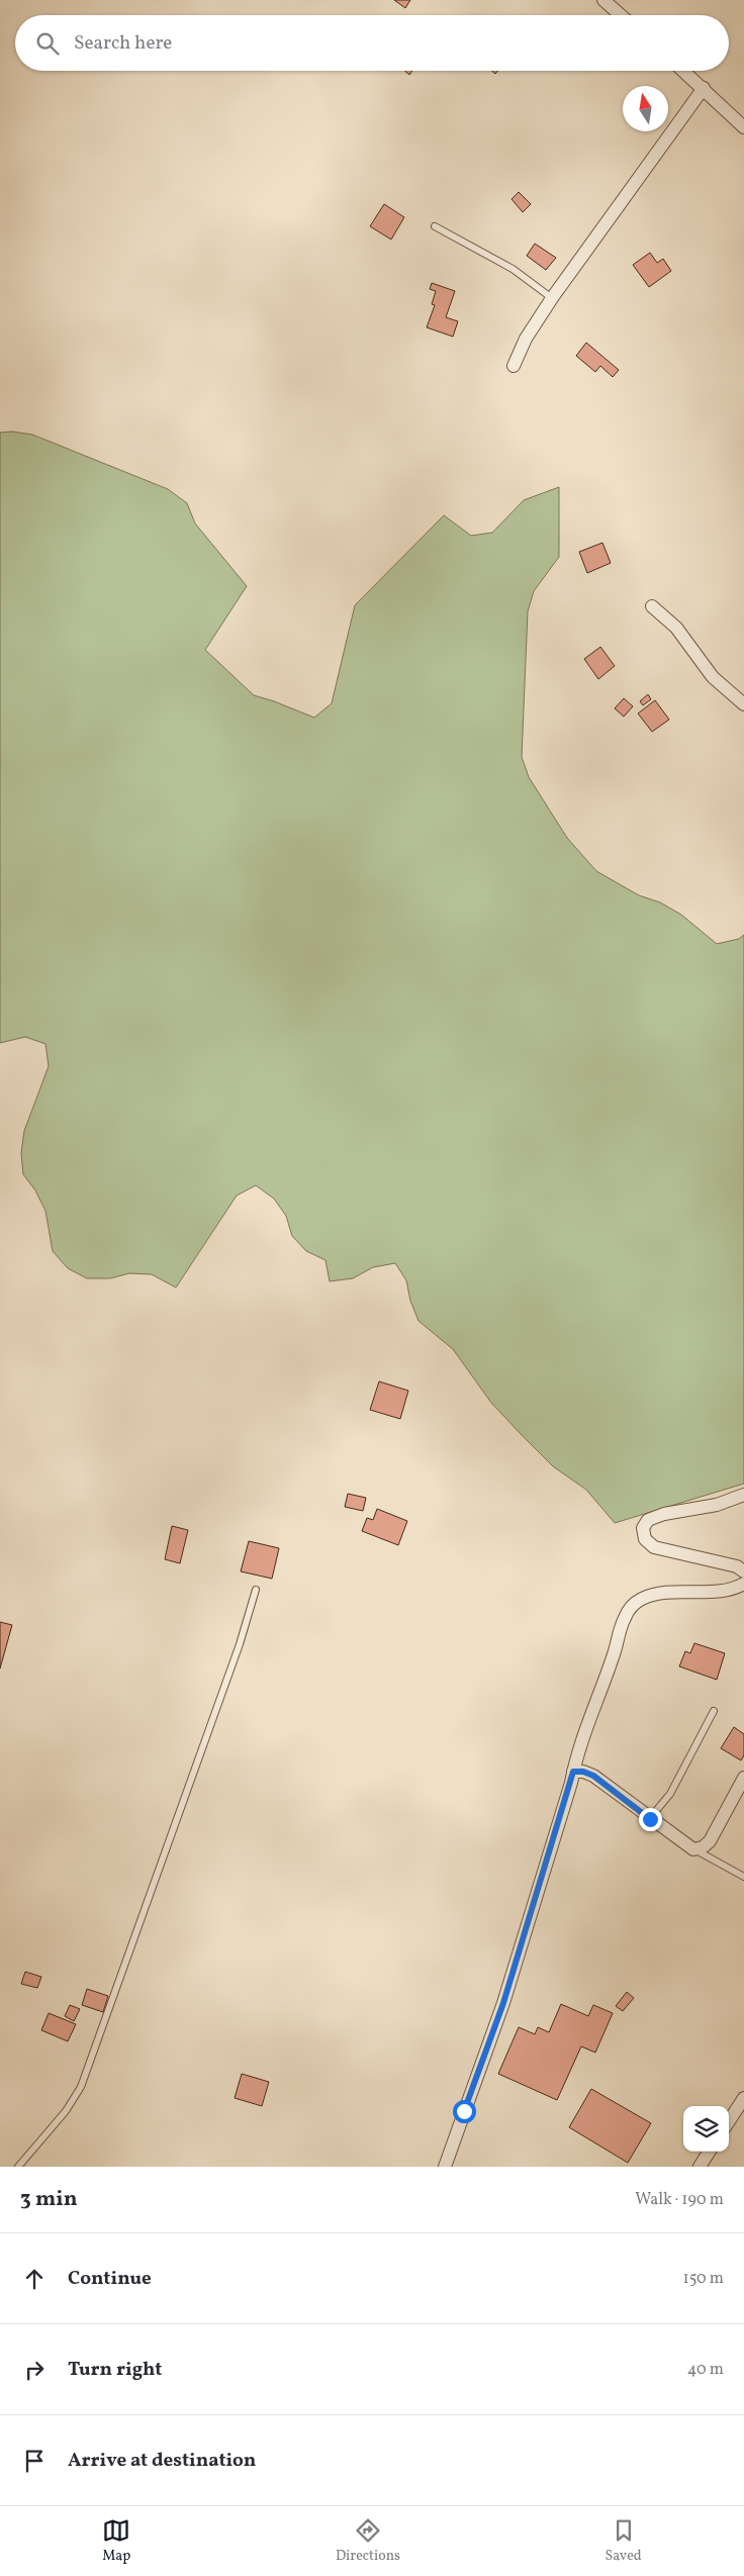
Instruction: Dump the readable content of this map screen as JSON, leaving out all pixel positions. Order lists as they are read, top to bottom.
{
  "north": "top",
  "page": {
    "search": "Search here",
    "heading": ["3 min", "Walk · 190 m"],
    "list": [
      ["Continue", "150 m"],
      ["Turn right", "40 m"],
      "Arrive at destination"
    ],
    "nav": ["Map", "Directions", "Saved"]
  }
}
